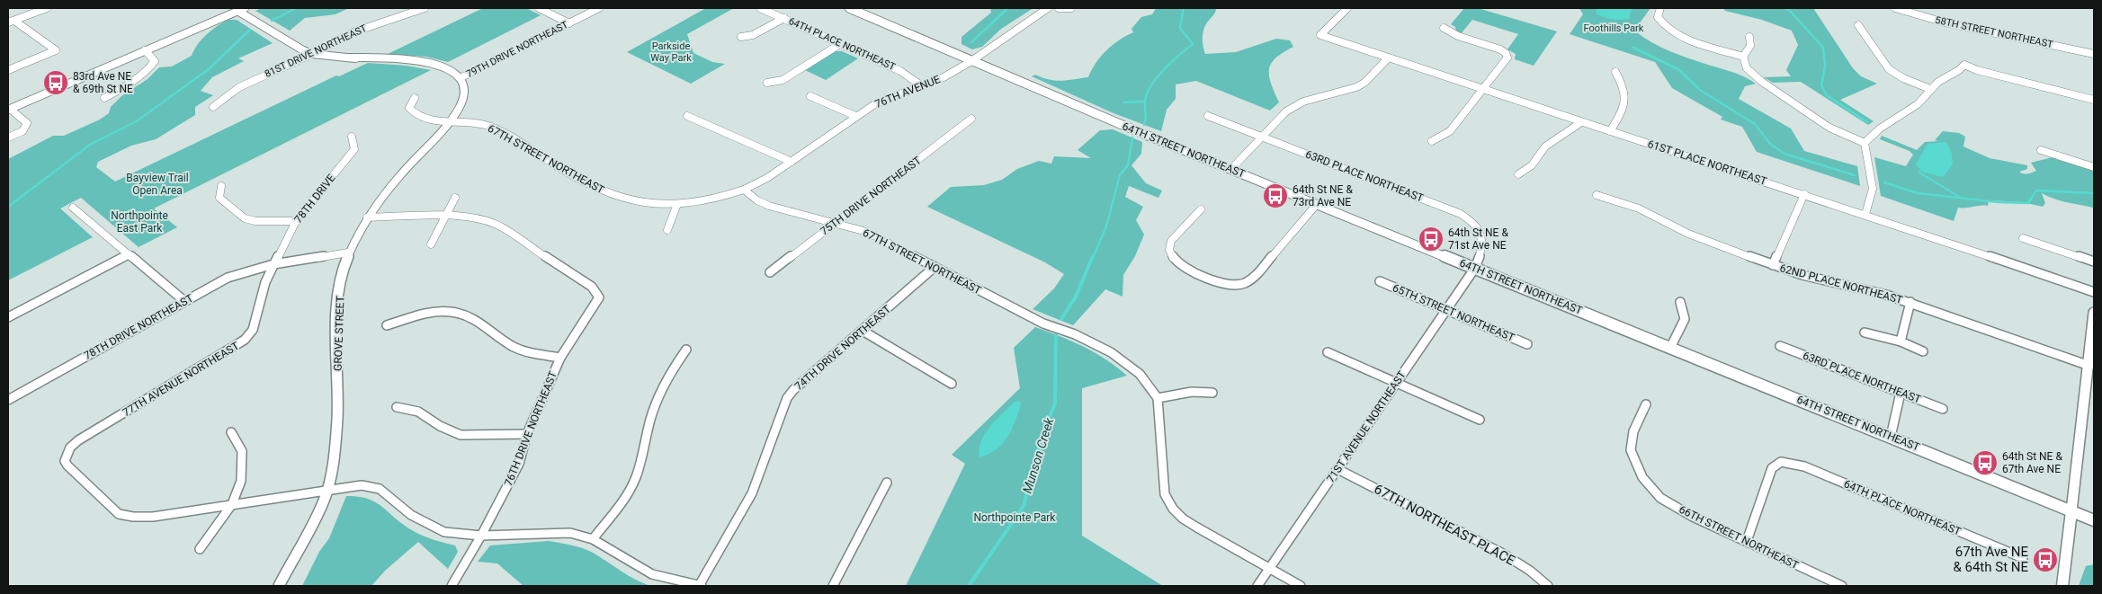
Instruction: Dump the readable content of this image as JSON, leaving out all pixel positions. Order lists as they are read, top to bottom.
{
  "streets": {
    "main road": ["64TH STREET NORTHEAST"],
    "street": [
      "58TH STREET NORTHEAST",
      "64TH PLACE NORTHEAST",
      "79TH DRIVE NORTHEAST",
      "81ST DRIVE NORTHEAST",
      "76TH AVENUE",
      "67TH STREET NORTHEAST",
      "61ST PLACE NORTHEAST",
      "63RD PLACE NORTHEAST",
      "75TH DRIVE NORTHEAST",
      "78TH DRIVE",
      "62ND PLACE NORTHEAST",
      "65TH STREET NORTHEAST",
      "78TH DRIVE NORTHEAST",
      "GROVE STREET",
      "74TH DRIVE NORTHEAST",
      "77TH AVENUE NORTHEAST",
      "71ST AVENUE NORTHEAST",
      "76TH DRIVE NORTHEAST",
      "67TH NORTHEAST PLACE",
      "66TH STREET NORTHEAST"
    ]
  },
  "crossings": [
    ["64TH PLACE NORTHEAST", "76TH AVENUE"],
    ["64TH PLACE NORTHEAST", "66TH STREET NORTHEAST"],
    ["79TH DRIVE NORTHEAST", "GROVE STREET"],
    ["76TH AVENUE", "64TH STREET NORTHEAST"],
    ["76TH AVENUE", "67TH STREET NORTHEAST"],
    ["64TH STREET NORTHEAST", "63RD PLACE NORTHEAST"],
    ["64TH STREET NORTHEAST", "71ST AVENUE NORTHEAST"],
    ["67TH STREET NORTHEAST", "75TH DRIVE NORTHEAST"],
    ["67TH STREET NORTHEAST", "GROVE STREET"],
    ["67TH STREET NORTHEAST", "74TH DRIVE NORTHEAST"],
    ["63RD PLACE NORTHEAST", "71ST AVENUE NORTHEAST"],
    ["78TH DRIVE", "78TH DRIVE NORTHEAST"],
    ["78TH DRIVE", "77TH AVENUE NORTHEAST"],
    ["65TH STREET NORTHEAST", "71ST AVENUE NORTHEAST"],
    ["78TH DRIVE NORTHEAST", "GROVE STREET"],
    ["78TH DRIVE NORTHEAST", "77TH AVENUE NORTHEAST"],
    ["71ST AVENUE NORTHEAST", "67TH NORTHEAST PLACE"]
  ],
  "water": ["Munson Creek"],
  "parks": [
    "Foothills Park",
    "Parkside Way Park",
    "Bayview Trail Open Area",
    "Northpointe East Park",
    "Northpointe Park"
  ],
  "places": {
    "bus stop": [
      "83rd Ave NE & 69th St NE",
      "64th St NE & 73rd Ave NE",
      "64th St NE & 71st Ave NE",
      "64th St NE & 67th Ave NE",
      "67th Ave NE & 64th St NE"
    ]
  }
}
